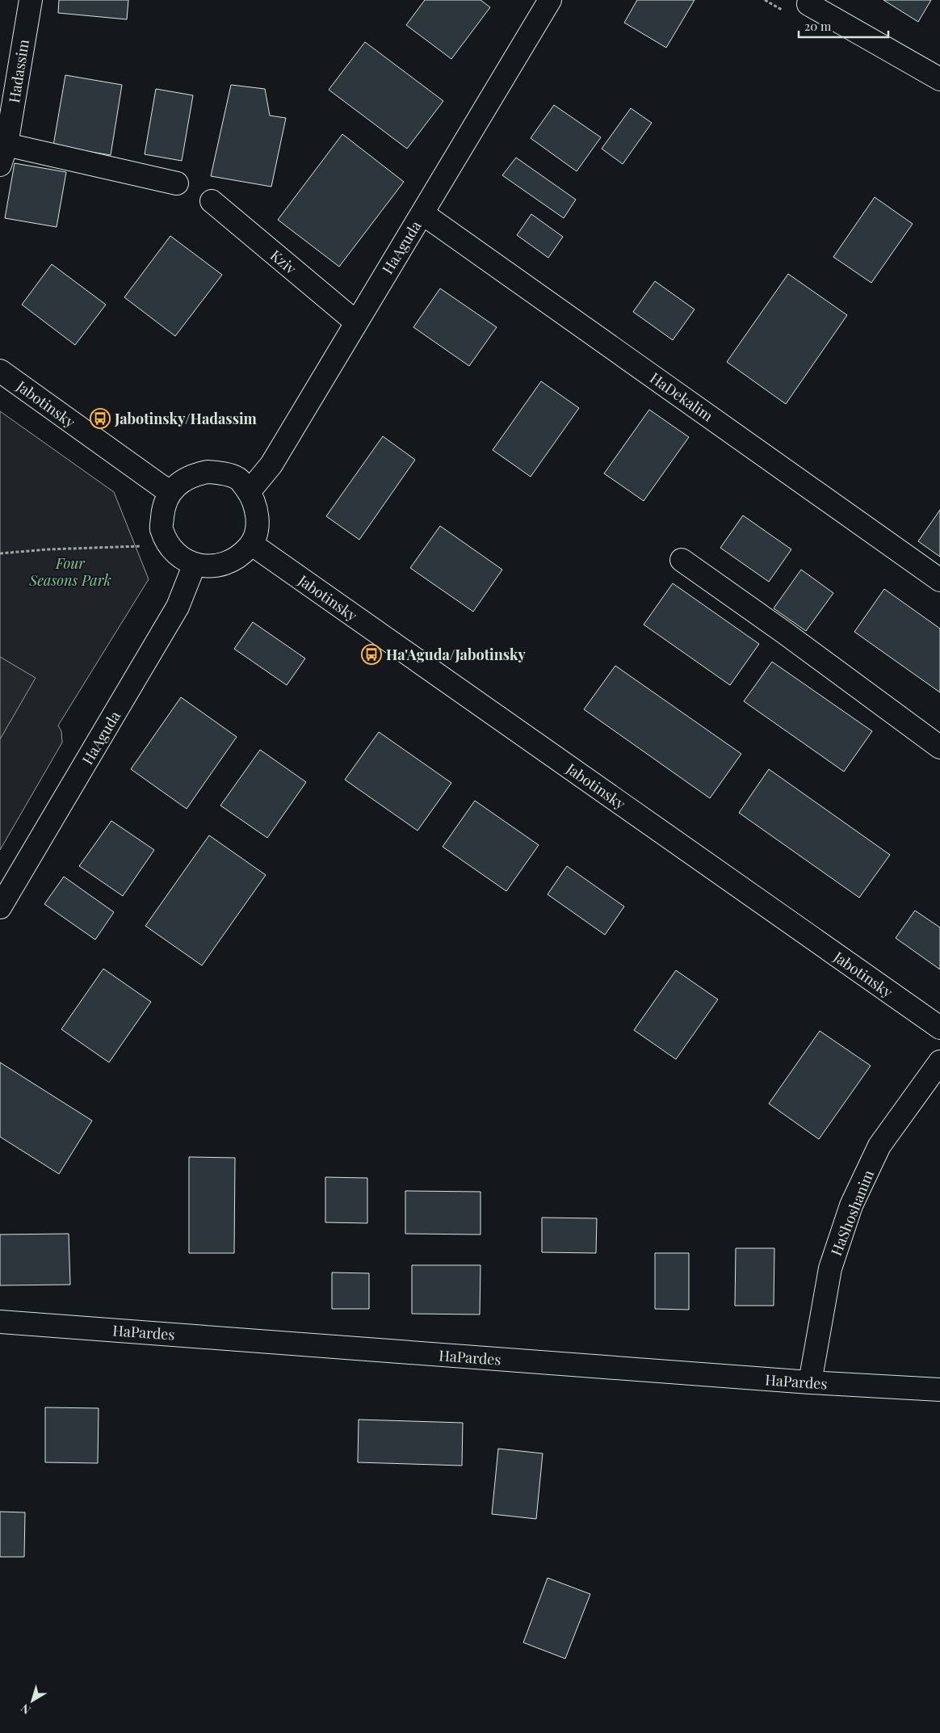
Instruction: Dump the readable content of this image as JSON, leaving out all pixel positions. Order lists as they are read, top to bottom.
{
  "streets": {
    "street": [
      "Hadassim",
      "HaAguda",
      "Kziv",
      "HaDekalim",
      "Jabotinsky",
      "HaShoshanim",
      "HaPardes"
    ]
  },
  "crossings": [
    ["HaAguda", "Kziv"],
    ["HaAguda", "HaDekalim"],
    ["HaAguda", "Jabotinsky"],
    ["HaShoshanim", "HaPardes"]
  ],
  "parks": ["Four Seasons Park"],
  "places": {
    "bus stop": ["Jabotinsky/Hadassim", "Ha'Aguda/Jabotinsky"]
  },
  "scale_bar": "20 m",
  "north": "bottom left"
}
